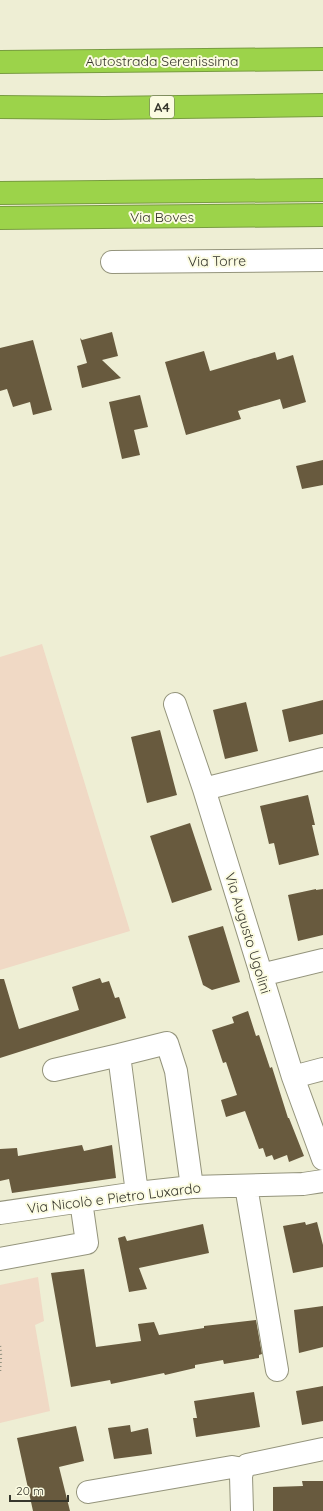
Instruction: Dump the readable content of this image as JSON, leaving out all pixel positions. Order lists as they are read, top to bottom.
{
  "streets": {
    "highway": ["Autostrada Serenissima", "A4", "Via Boves"],
    "street": ["Via Torre", "Via Augusto Ugolini", "Via Nicolò e Pietro Luxardo"]
  },
  "scale_bar": "20 m"
}
